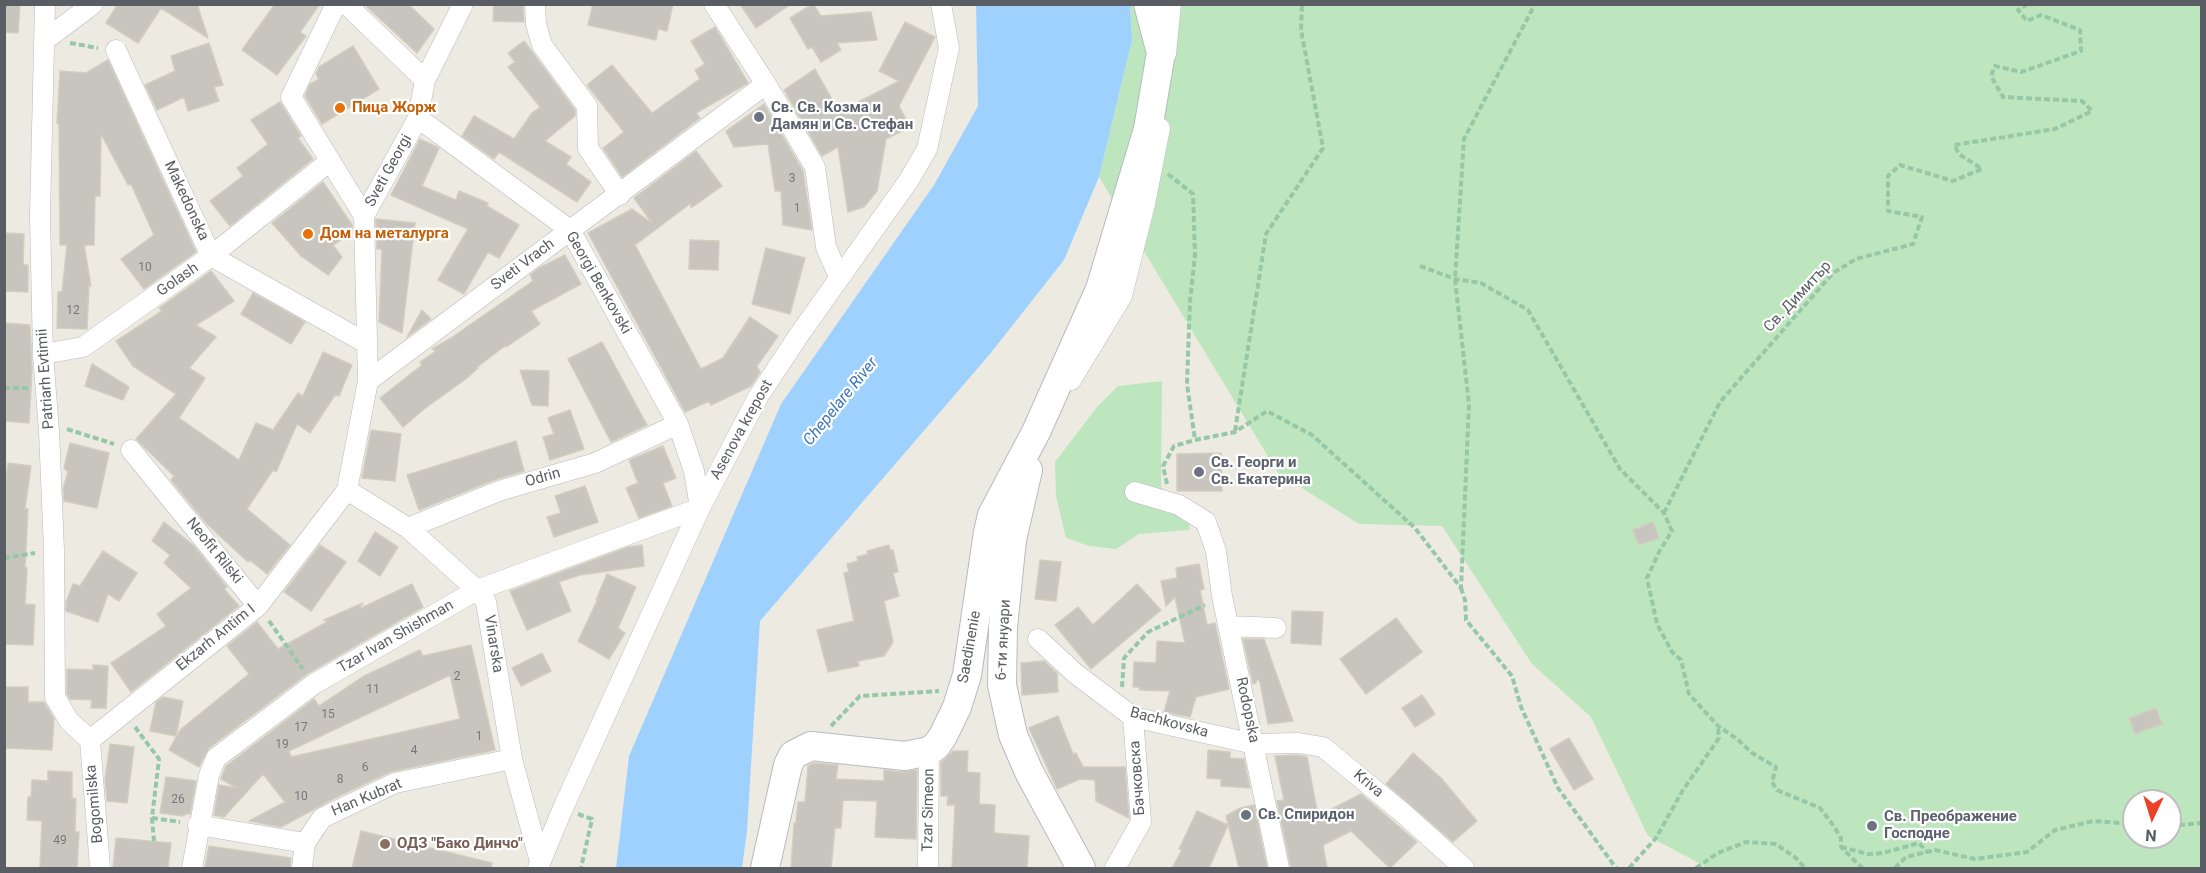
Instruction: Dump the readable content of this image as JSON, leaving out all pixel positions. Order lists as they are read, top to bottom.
{
  "streets": {
    "main road": ["6-ти януари", "Saedinenie"],
    "street": [
      "Sveti Georgi",
      "Makedonska",
      "Sveti Vrach",
      "Golash",
      "Georgi Benkovski",
      "Patriarh Evtimii",
      "Asenova krepost",
      "Odrin",
      "Neofit Rilski",
      "Tzar Ivan Shishman",
      "Ekzarh Antim I",
      "Vinarska",
      "Rodopska",
      "Bachkovska",
      "Бачковска",
      "Kriva",
      "Han Kubrat",
      "Bogomilska",
      "Tzar Simeon"
    ],
    "path": ["Св. Димитър"]
  },
  "crossings": [
    ["Sveti Georgi", "Makedonska"],
    ["Sveti Georgi", "Sveti Vrach"],
    ["Sveti Georgi", "Georgi Benkovski"],
    ["Sveti Georgi", "Ekzarh Antim I"],
    ["Sveti Georgi", "Vinarska"],
    ["Makedonska", "Golash"],
    ["Sveti Vrach", "Georgi Benkovski"],
    ["Golash", "Patriarh Evtimii"],
    ["Georgi Benkovski", "Asenova krepost"],
    ["Georgi Benkovski", "Odrin"],
    ["Georgi Benkovski", "Tzar Ivan Shishman"],
    ["Patriarh Evtimii", "Ekzarh Antim I"],
    ["Patriarh Evtimii", "Bogomilska"],
    ["Asenova krepost", "Tzar Ivan Shishman"],
    ["Asenova krepost", "Vinarska"],
    ["Odrin", "Vinarska"],
    ["Neofit Rilski", "Ekzarh Antim I"],
    ["Tzar Ivan Shishman", "Vinarska"],
    ["Ekzarh Antim I", "Vinarska"],
    ["Ekzarh Antim I", "Bogomilska"],
    ["6-ти януари", "Saedinenie"],
    ["Vinarska", "Han Kubrat"],
    ["Saedinenie", "Tzar Simeon"],
    ["Rodopska", "Bachkovska"],
    ["Rodopska", "Kriva"],
    ["Bachkovska", "Бачковска"],
    ["Bachkovska", "Kriva"]
  ],
  "water": ["Chepelare River"],
  "places": [
    "Пица Жорж",
    "Св. Св. Козма и Дамян и Св. Стефан",
    "Дом на металурга",
    "Св. Георги и Св. Екатерина",
    "Св. Спиридон",
    "Св. Преображение Господне",
    "ОДЗ \"Бако Динчо\""
  ],
  "house_numbers": [
    "3",
    "1",
    "10",
    "12",
    "2",
    "11",
    "15",
    "17",
    "1",
    "19",
    "4",
    "6",
    "8",
    "10",
    "26",
    "49"
  ],
  "north": "bottom"
}
